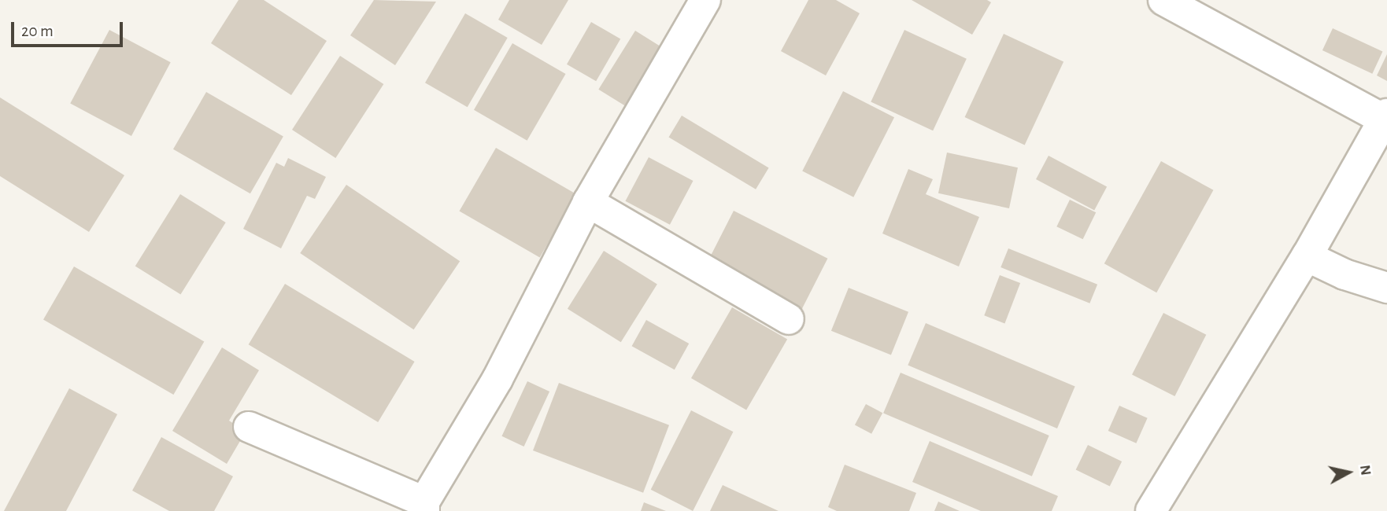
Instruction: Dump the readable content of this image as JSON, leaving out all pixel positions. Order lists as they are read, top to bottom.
{
  "scale_bar": "20 m",
  "north": "right"
}
